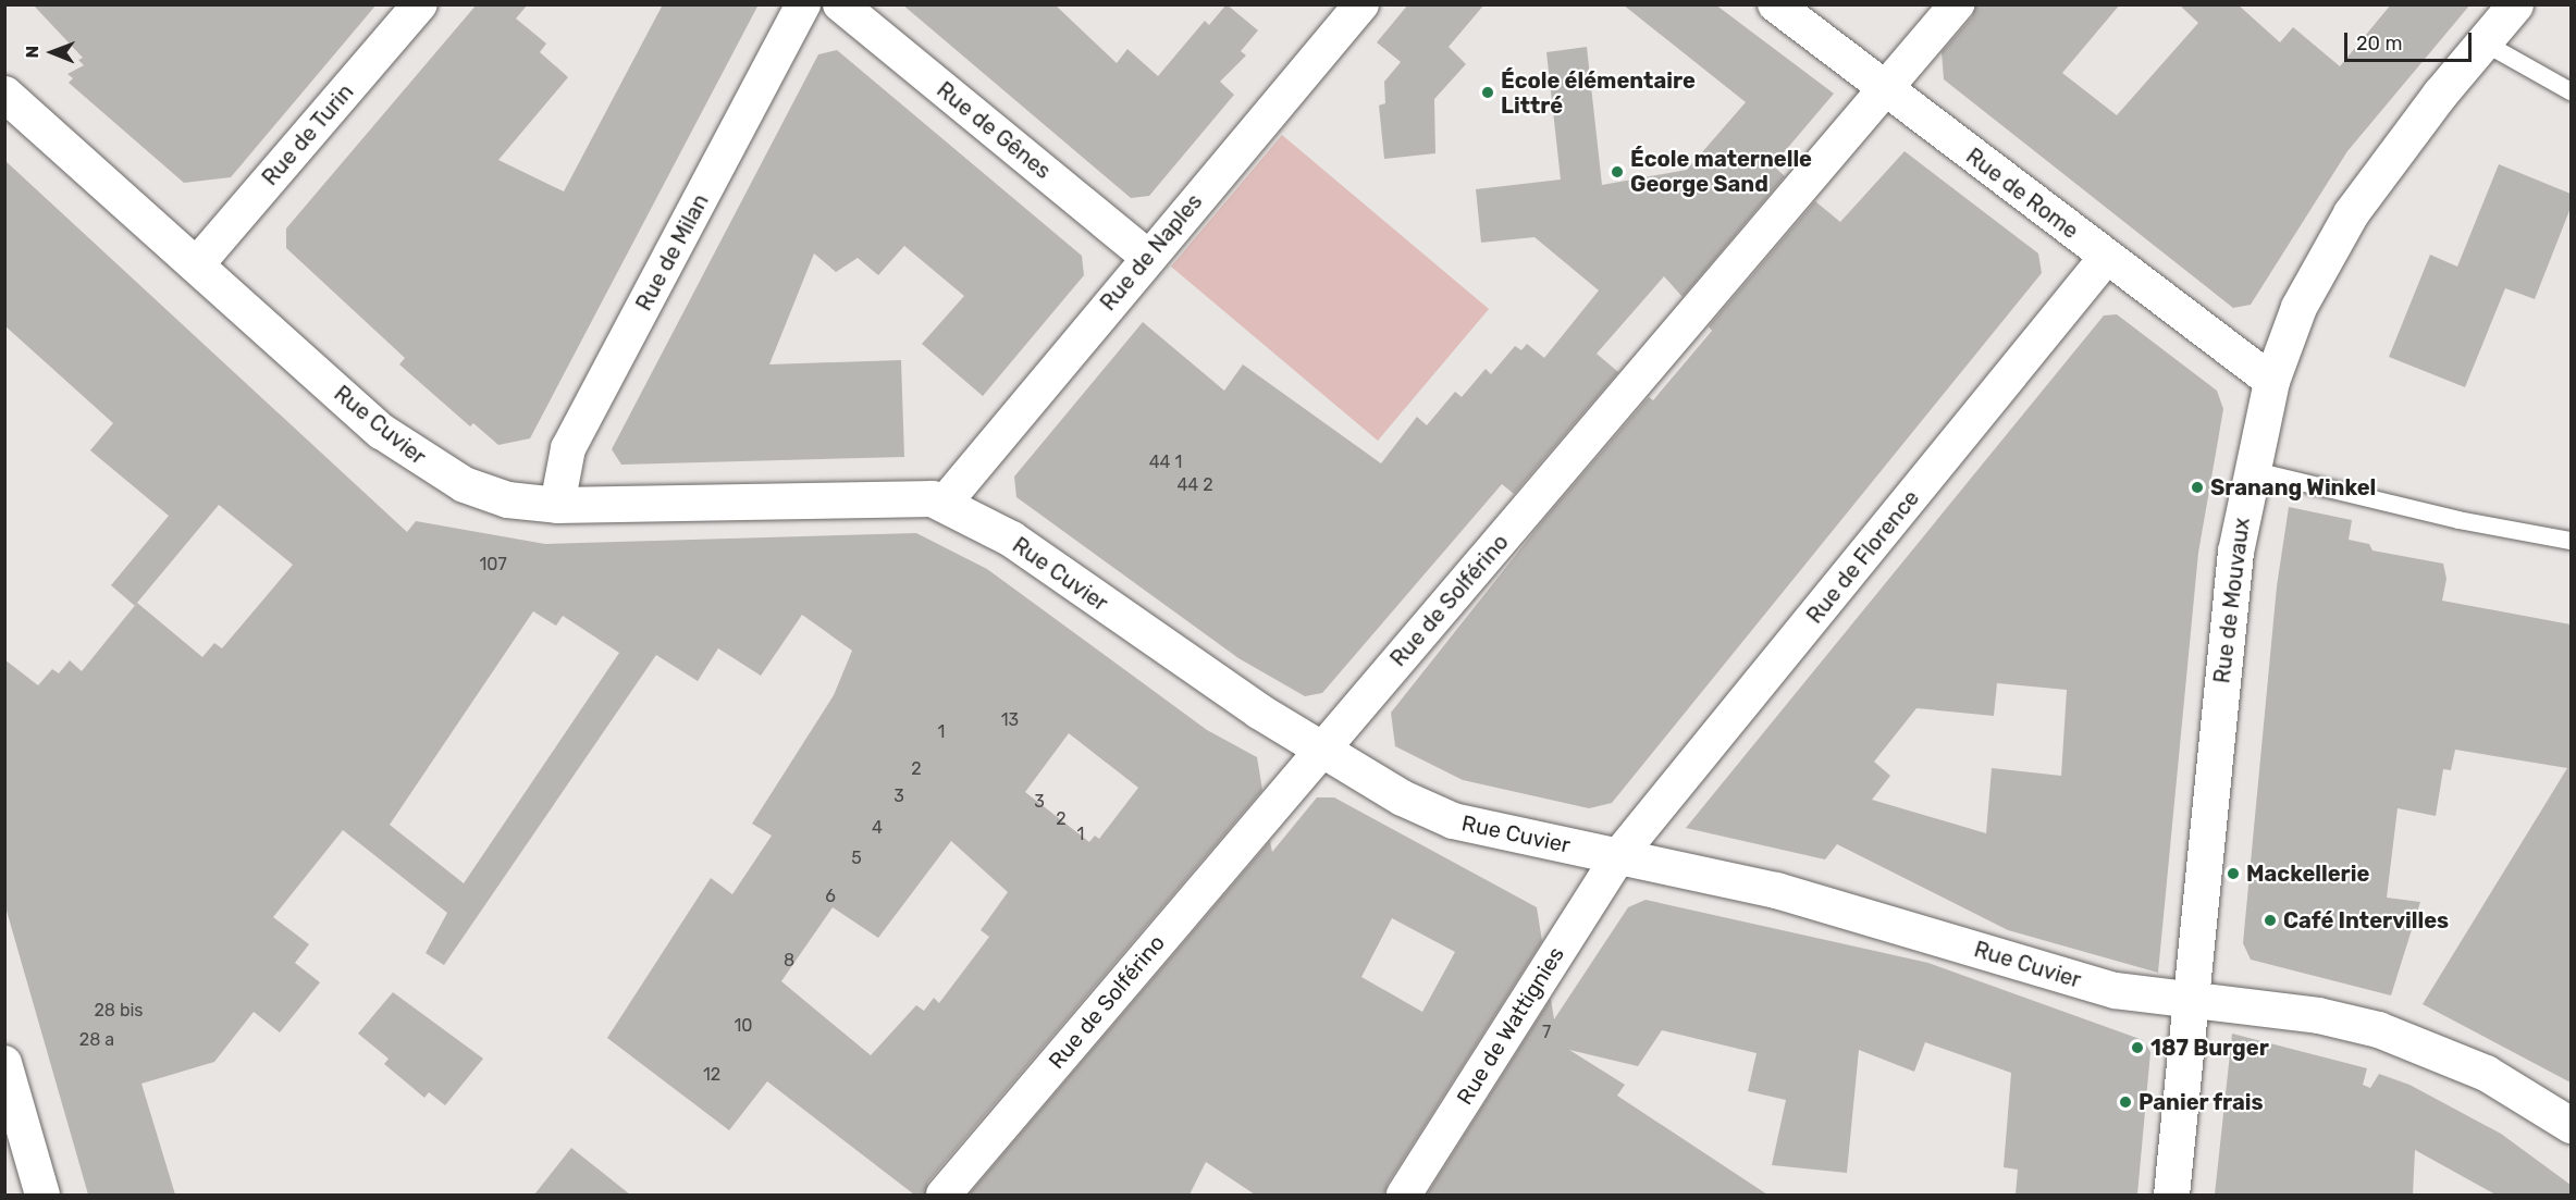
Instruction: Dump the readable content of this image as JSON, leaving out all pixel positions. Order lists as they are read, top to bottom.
{
  "streets": {
    "street": [
      "Rue de Gênes",
      "Rue de Turin",
      "Rue de Rome",
      "Rue de Milan",
      "Rue de Naples",
      "Rue Cuvier",
      "Rue de Florence",
      "Rue de Solférino",
      "Rue de Mouvaux",
      "Rue de Wattignies"
    ]
  },
  "crossings": [
    ["Rue de Gênes", "Rue de Naples"],
    ["Rue de Turin", "Rue Cuvier"],
    ["Rue de Rome", "Rue de Florence"],
    ["Rue de Rome", "Rue de Solférino"],
    ["Rue de Rome", "Rue de Mouvaux"],
    ["Rue de Milan", "Rue Cuvier"],
    ["Rue de Naples", "Rue Cuvier"],
    ["Rue Cuvier", "Rue de Florence"],
    ["Rue Cuvier", "Rue de Solférino"],
    ["Rue Cuvier", "Rue de Mouvaux"],
    ["Rue Cuvier", "Rue de Wattignies"],
    ["Rue de Florence", "Rue de Wattignies"]
  ],
  "places": [
    "École élémentaire Littré",
    "École maternelle George Sand",
    "Sranang Winkel",
    "Mackellerie",
    "Café Intervilles",
    "187 Burger",
    "Panier frais"
  ],
  "house_numbers": [
    "44 1",
    "44 2",
    "107",
    "13",
    "1",
    "2",
    "3",
    "3",
    "2",
    "4",
    "1",
    "5",
    "6",
    "8",
    "28 bis",
    "10",
    "7",
    "28 a",
    "12"
  ],
  "scale_bar": "20 m",
  "north": "left"
}
